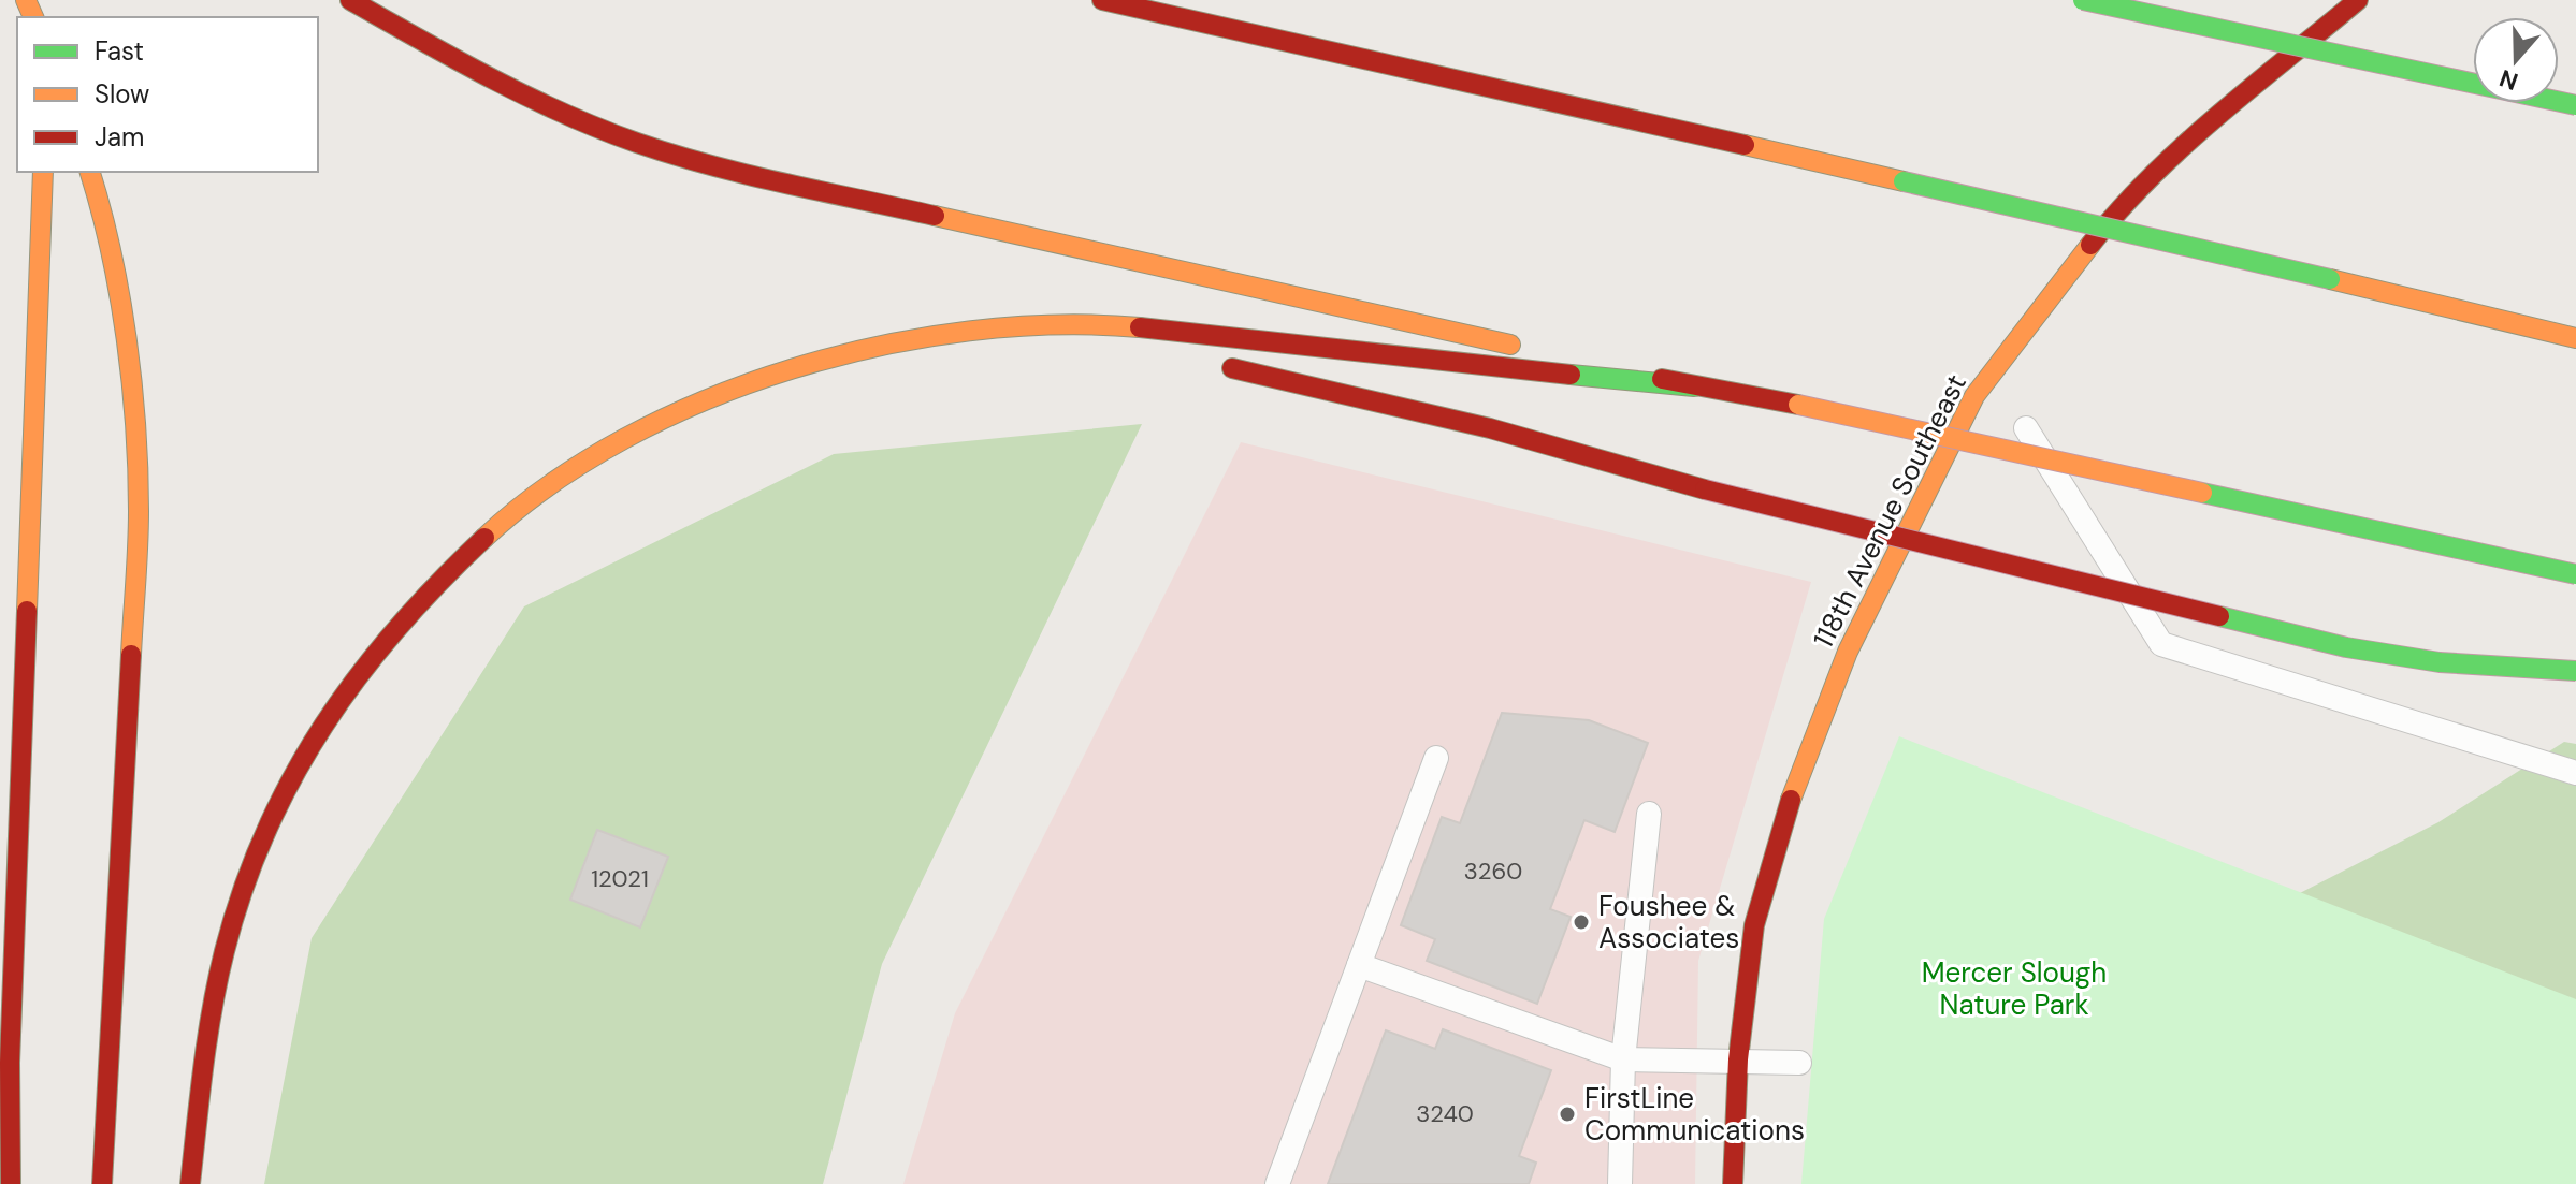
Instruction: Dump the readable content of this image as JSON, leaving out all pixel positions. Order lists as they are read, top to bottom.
{
  "streets": {
    "main road": ["118th Avenue Southeast"]
  },
  "parks": ["Mercer Slough Nature Park"],
  "places": ["Foushee & Associates", "FirstLine Communications"],
  "house_numbers": ["3260", "12021", "3240"],
  "legend": ["Fast", "Slow", "Jam"],
  "north": "bottom"
}
